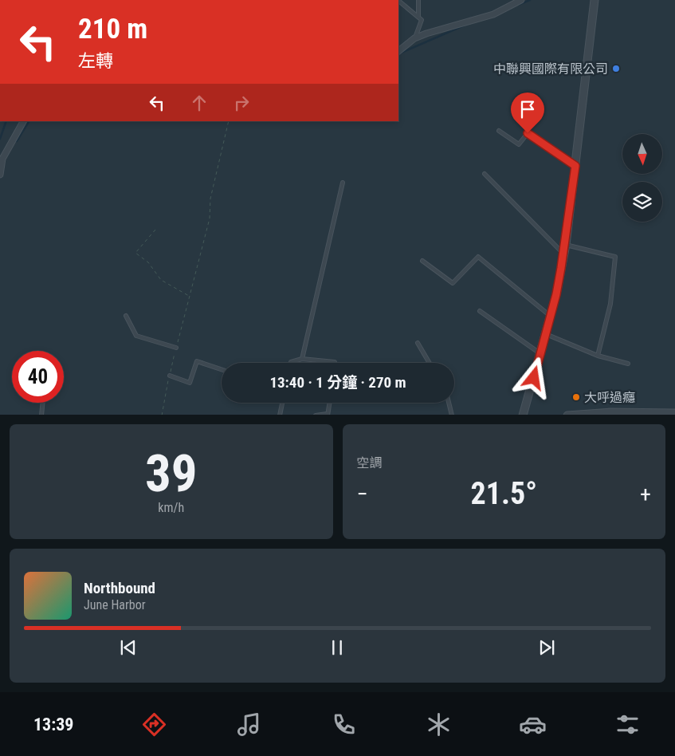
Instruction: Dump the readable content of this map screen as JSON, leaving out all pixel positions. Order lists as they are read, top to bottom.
{
  "places": ["中聯興國際有限公司", "大呼過癮"],
  "north": "bottom",
  "page": {
    "turn": ["210 m", "左轉"],
    "limit": "40",
    "trip": "13:40 · 1 分鐘 · 270 m",
    "tile": [
      ["39", "km/h"],
      "空調"
    ],
    "heat": ["−", "21.5°", "+"],
    "song": ["Northbound", "June Harbor"],
    "tabs": "13:39"
  }
}
